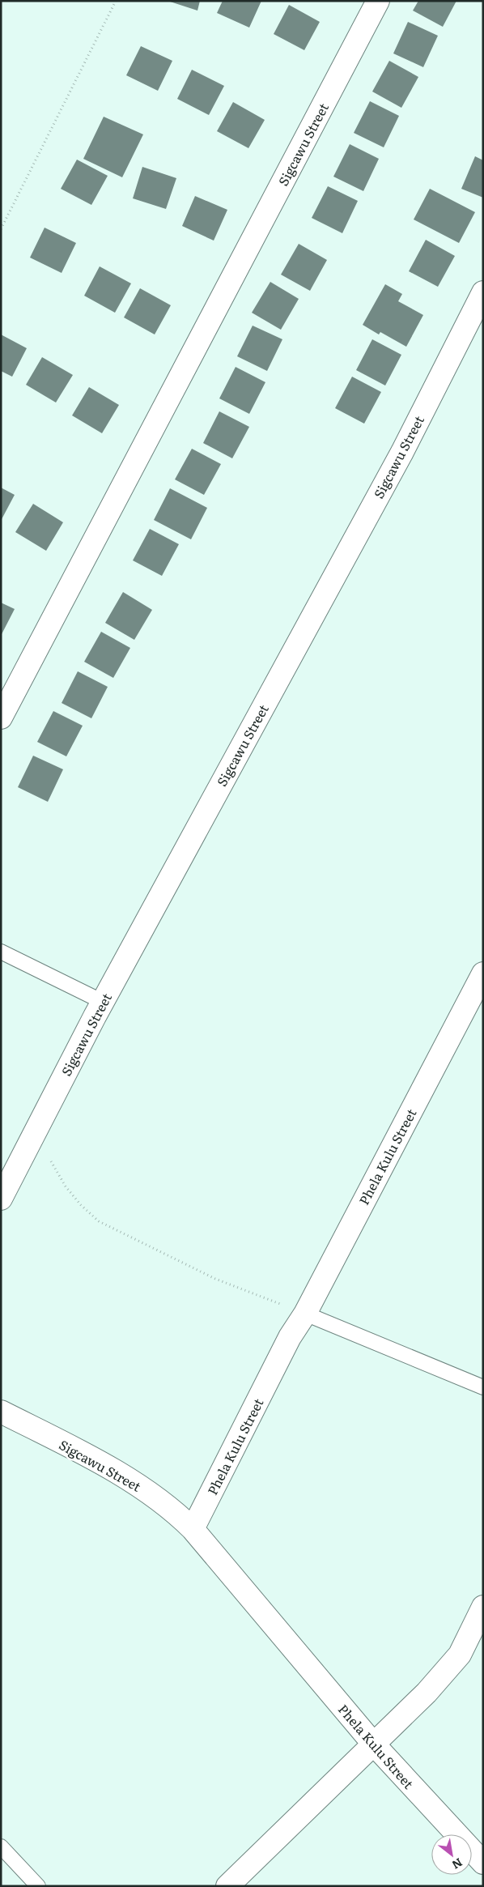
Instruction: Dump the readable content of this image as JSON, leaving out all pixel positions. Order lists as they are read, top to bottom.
{
  "streets": {
    "street": ["Sigcawu Street", "Phela Kulu Street"]
  },
  "crossings": [
    ["Sigcawu Street", "Phela Kulu Street"]
  ],
  "north": "bottom right"
}
